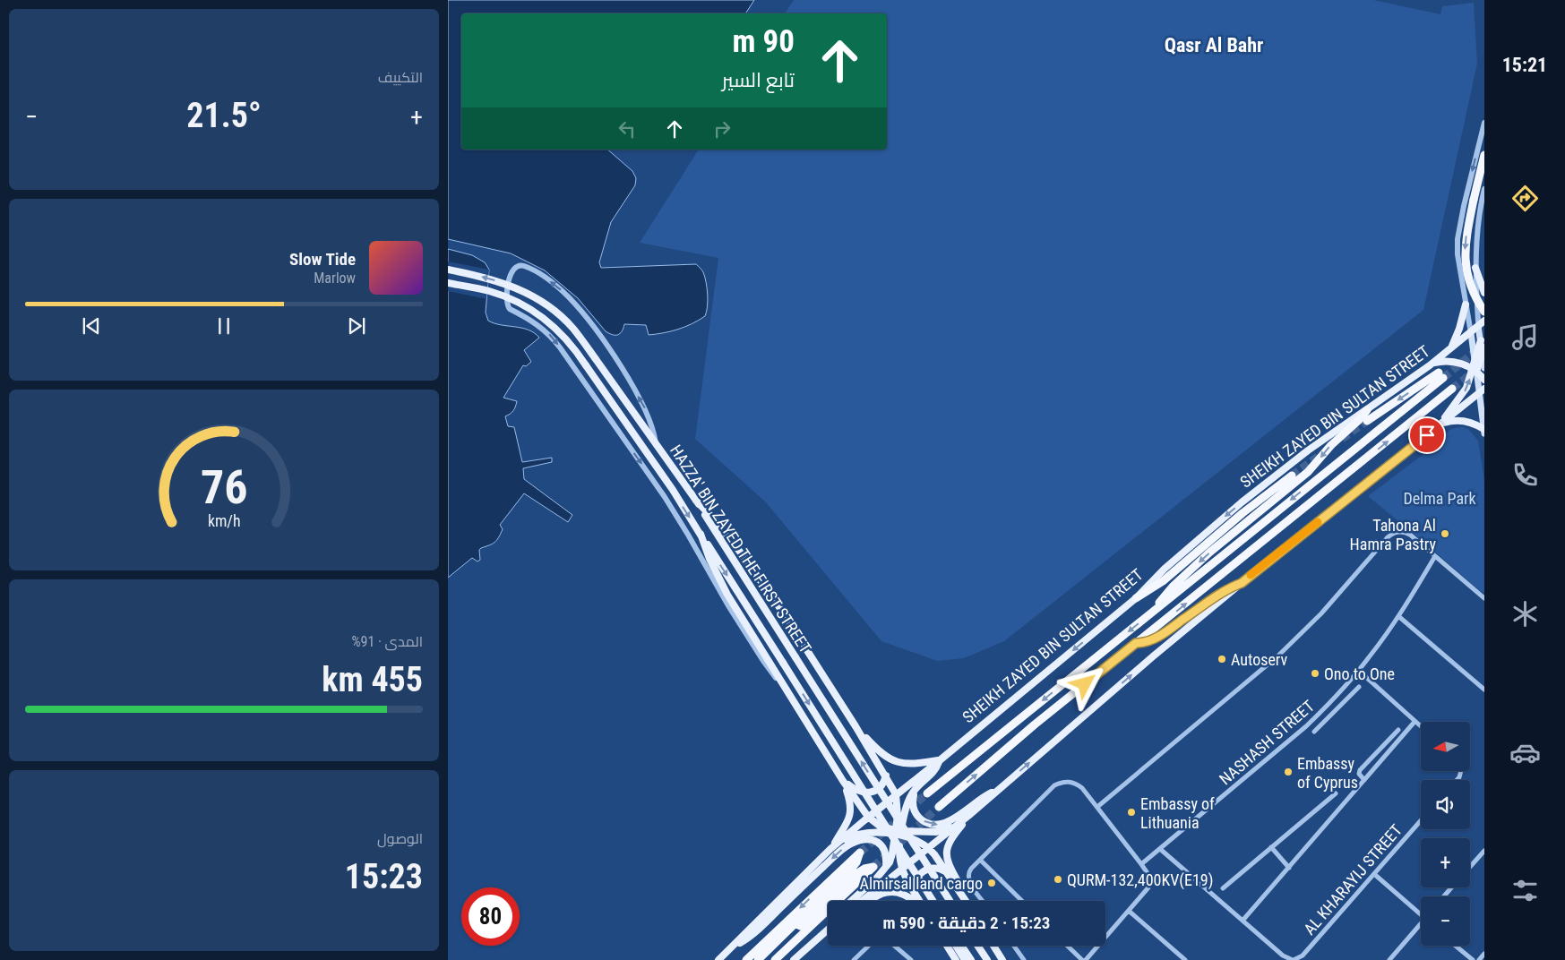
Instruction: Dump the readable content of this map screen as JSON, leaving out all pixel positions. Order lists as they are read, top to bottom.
{
  "streets": {
    "highway": ["SHEIKH ZAYED BIN SULTAN STREET"],
    "main road": ["HAZZA' BIN ZAYED THE FIRST STREET"],
    "street": ["NASHASH STREET", "AL KHARAYIJ STREET"]
  },
  "crossings": [
    ["NASHASH STREET", "AL KHARAYIJ STREET"]
  ],
  "districts": ["Qasr Al Bahr"],
  "parks": ["Delma Park"],
  "places": [
    "Tahona Al Hamra Pastry",
    "Autoserv",
    "Ono to One",
    "Embassy of Cyprus",
    "Embassy of Lithuania",
    "QURM-132,400KV(E19)",
    "Almirsal land cargo"
  ],
  "north": "left",
  "page": {
    "tabs": "15:21",
    "tile": [
      "التكييف",
      ["المدى · 91%", "455 km"],
      ["الوصول", "15:23"]
    ],
    "turn": ["90 m", "تابع السير"],
    "heat": ["−", "21.5°", "+"],
    "song": ["Slow Tide", "Marlow"],
    "map_buttons": ["+", "−"],
    "limit": "80",
    "trip": "15:23 · 2 دقيقة · 590 m",
    "gauge": ["76", "km/h"]
  }
}
